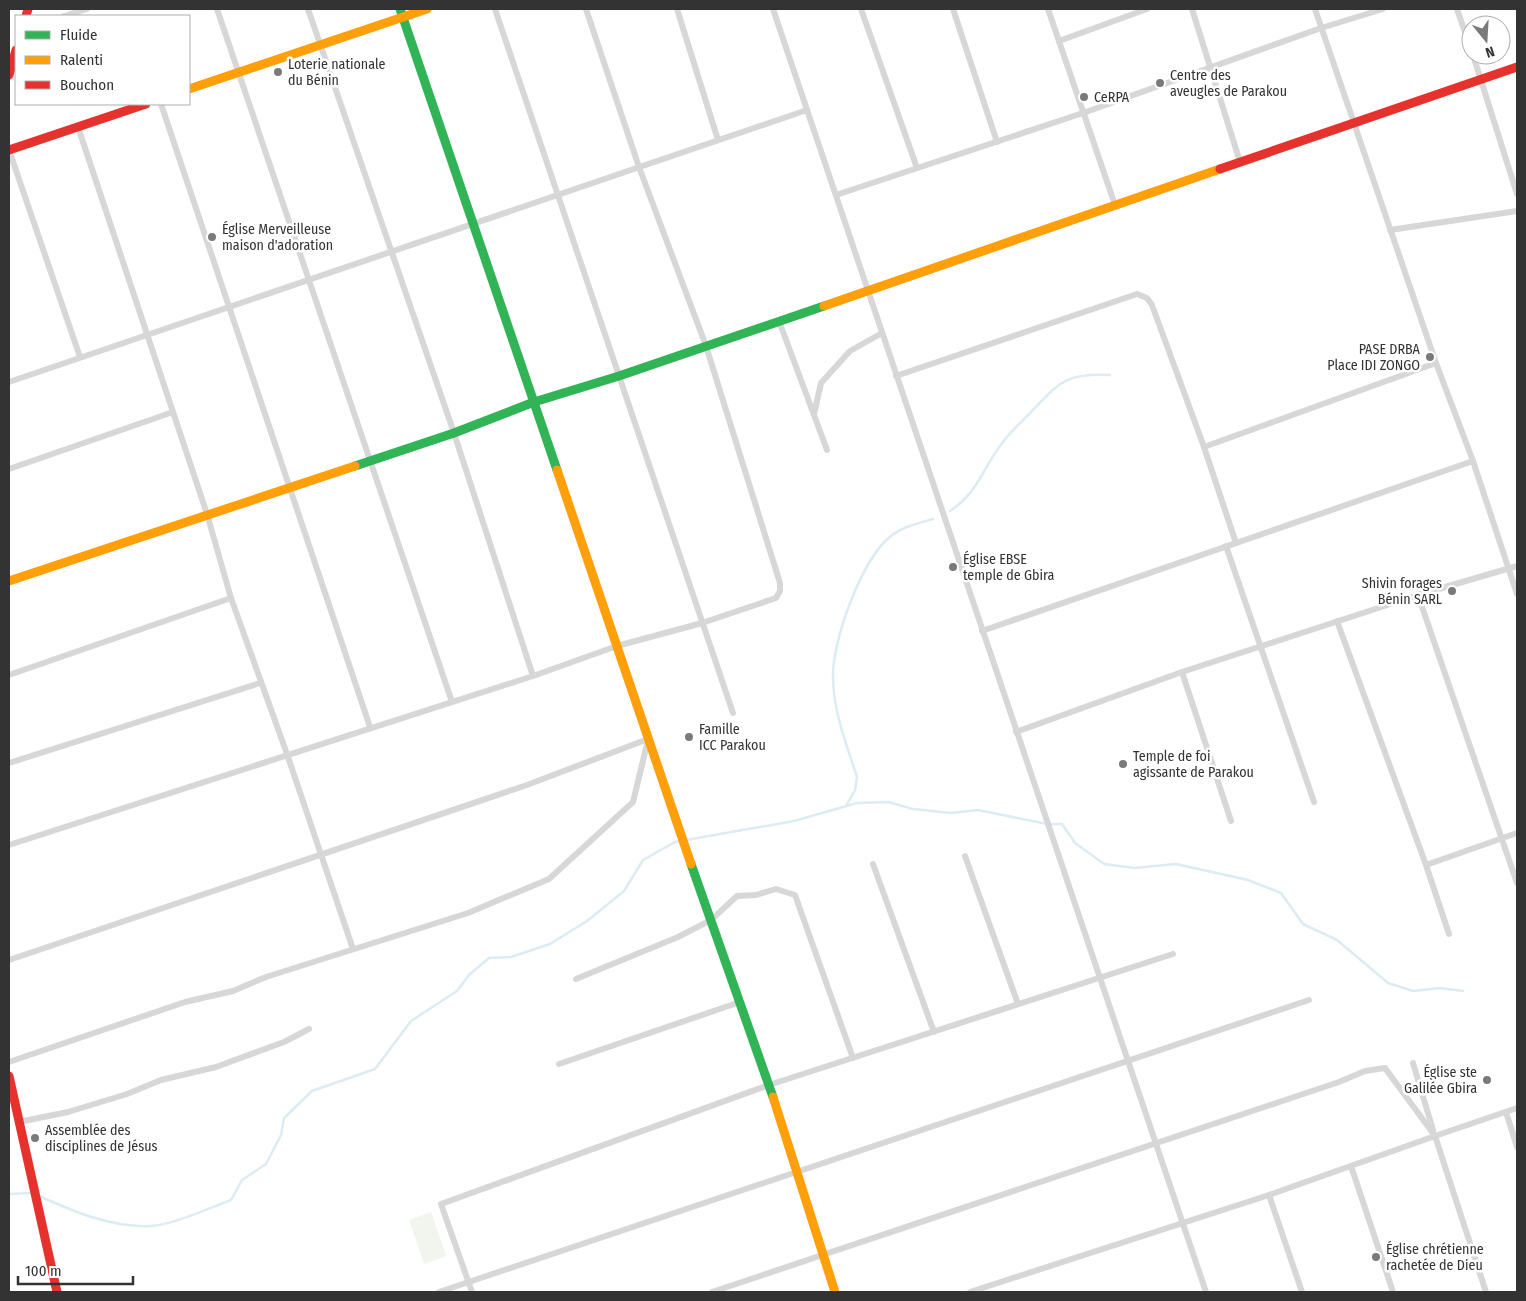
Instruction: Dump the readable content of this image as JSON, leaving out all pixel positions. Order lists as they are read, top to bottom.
{
  "places": [
    "Loterie nationale du Bénin",
    "Centre des aveugles de Parakou",
    "CeRPA",
    "Église Merveilleuse maison d'adoration",
    "PASE DRBA Place IDI ZONGO",
    "Église EBSE temple de Gbira",
    "Shivin forages Bénin SARL",
    "Famille ICC Parakou",
    "Temple de foi agissante de Parakou",
    "Église ste Galilée Gbira",
    "Assemblée des disciplines de Jésus",
    "Église chrétienne rachetée de Dieu"
  ],
  "legend": ["Fluide", "Ralenti", "Bouchon"],
  "scale_bar": "100 m",
  "north": "bottom"
}
